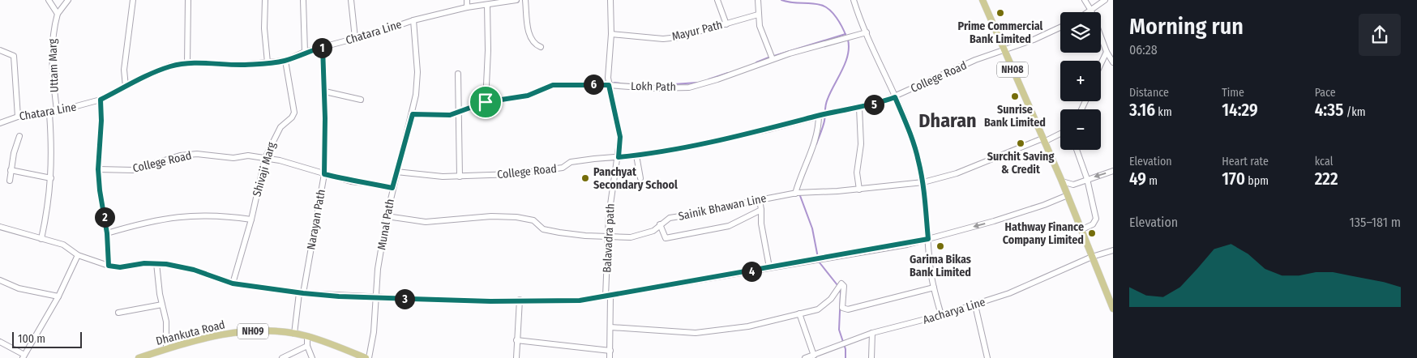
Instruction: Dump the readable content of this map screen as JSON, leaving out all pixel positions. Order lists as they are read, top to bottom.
{
  "streets": {
    "main road": ["NH08", "NH09", "Dhankuta Road"],
    "street": [
      "Mayur Path",
      "Chatara Line",
      "Uttam Marg",
      "College Road",
      "Lokh Path",
      "Shivaji Marg",
      "Sainik Bhawan Line",
      "Narayan Path",
      "Munal Path",
      "Balavadra path",
      "Aacharya Line"
    ]
  },
  "crossings": [
    ["Mayur Path", "Balavadra path"],
    ["Chatara Line", "Uttam Marg"],
    ["Chatara Line", "Shivaji Marg"],
    ["Chatara Line", "Narayan Path"],
    ["Chatara Line", "Munal Path"],
    ["NH08", "College Road"],
    ["NH08", "Sainik Bhawan Line"],
    ["NH08", "Aacharya Line"],
    ["College Road", "Shivaji Marg"],
    ["College Road", "Narayan Path"],
    ["College Road", "Munal Path"],
    ["College Road", "Balavadra path"],
    ["Lokh Path", "Munal Path"],
    ["Lokh Path", "Balavadra path"],
    ["Sainik Bhawan Line", "Munal Path"],
    ["Sainik Bhawan Line", "Balavadra path"],
    ["Narayan Path", "Dhankuta Road"]
  ],
  "districts": ["Dharan"],
  "places": [
    "Prime Commercial Bank Limited",
    "Sunrise Bank Limited",
    "Surchit Saving & Credit",
    "Panchyat Secondary School",
    "Hathway Finance Company Limited",
    "Garima Bikas Bank Limited"
  ],
  "scale_bar": "100 m",
  "page": {
    "heading": ["Morning run", "06:28"],
    "map_buttons": ["+", "−"],
    "pins": [
      "1",
      "6",
      "5",
      "2",
      "4",
      "3"
    ],
    "stats": [
      ["Distance", "3.16 km"],
      ["Time", "14:29"],
      ["Pace", "4:35 /km"],
      ["Elevation", "49 m"],
      ["Heart rate", "170 bpm"],
      ["kcal", "222"]
    ],
    "chart": ["Elevation", "135–181 m"],
    "scale": "100 m"
  }
}
